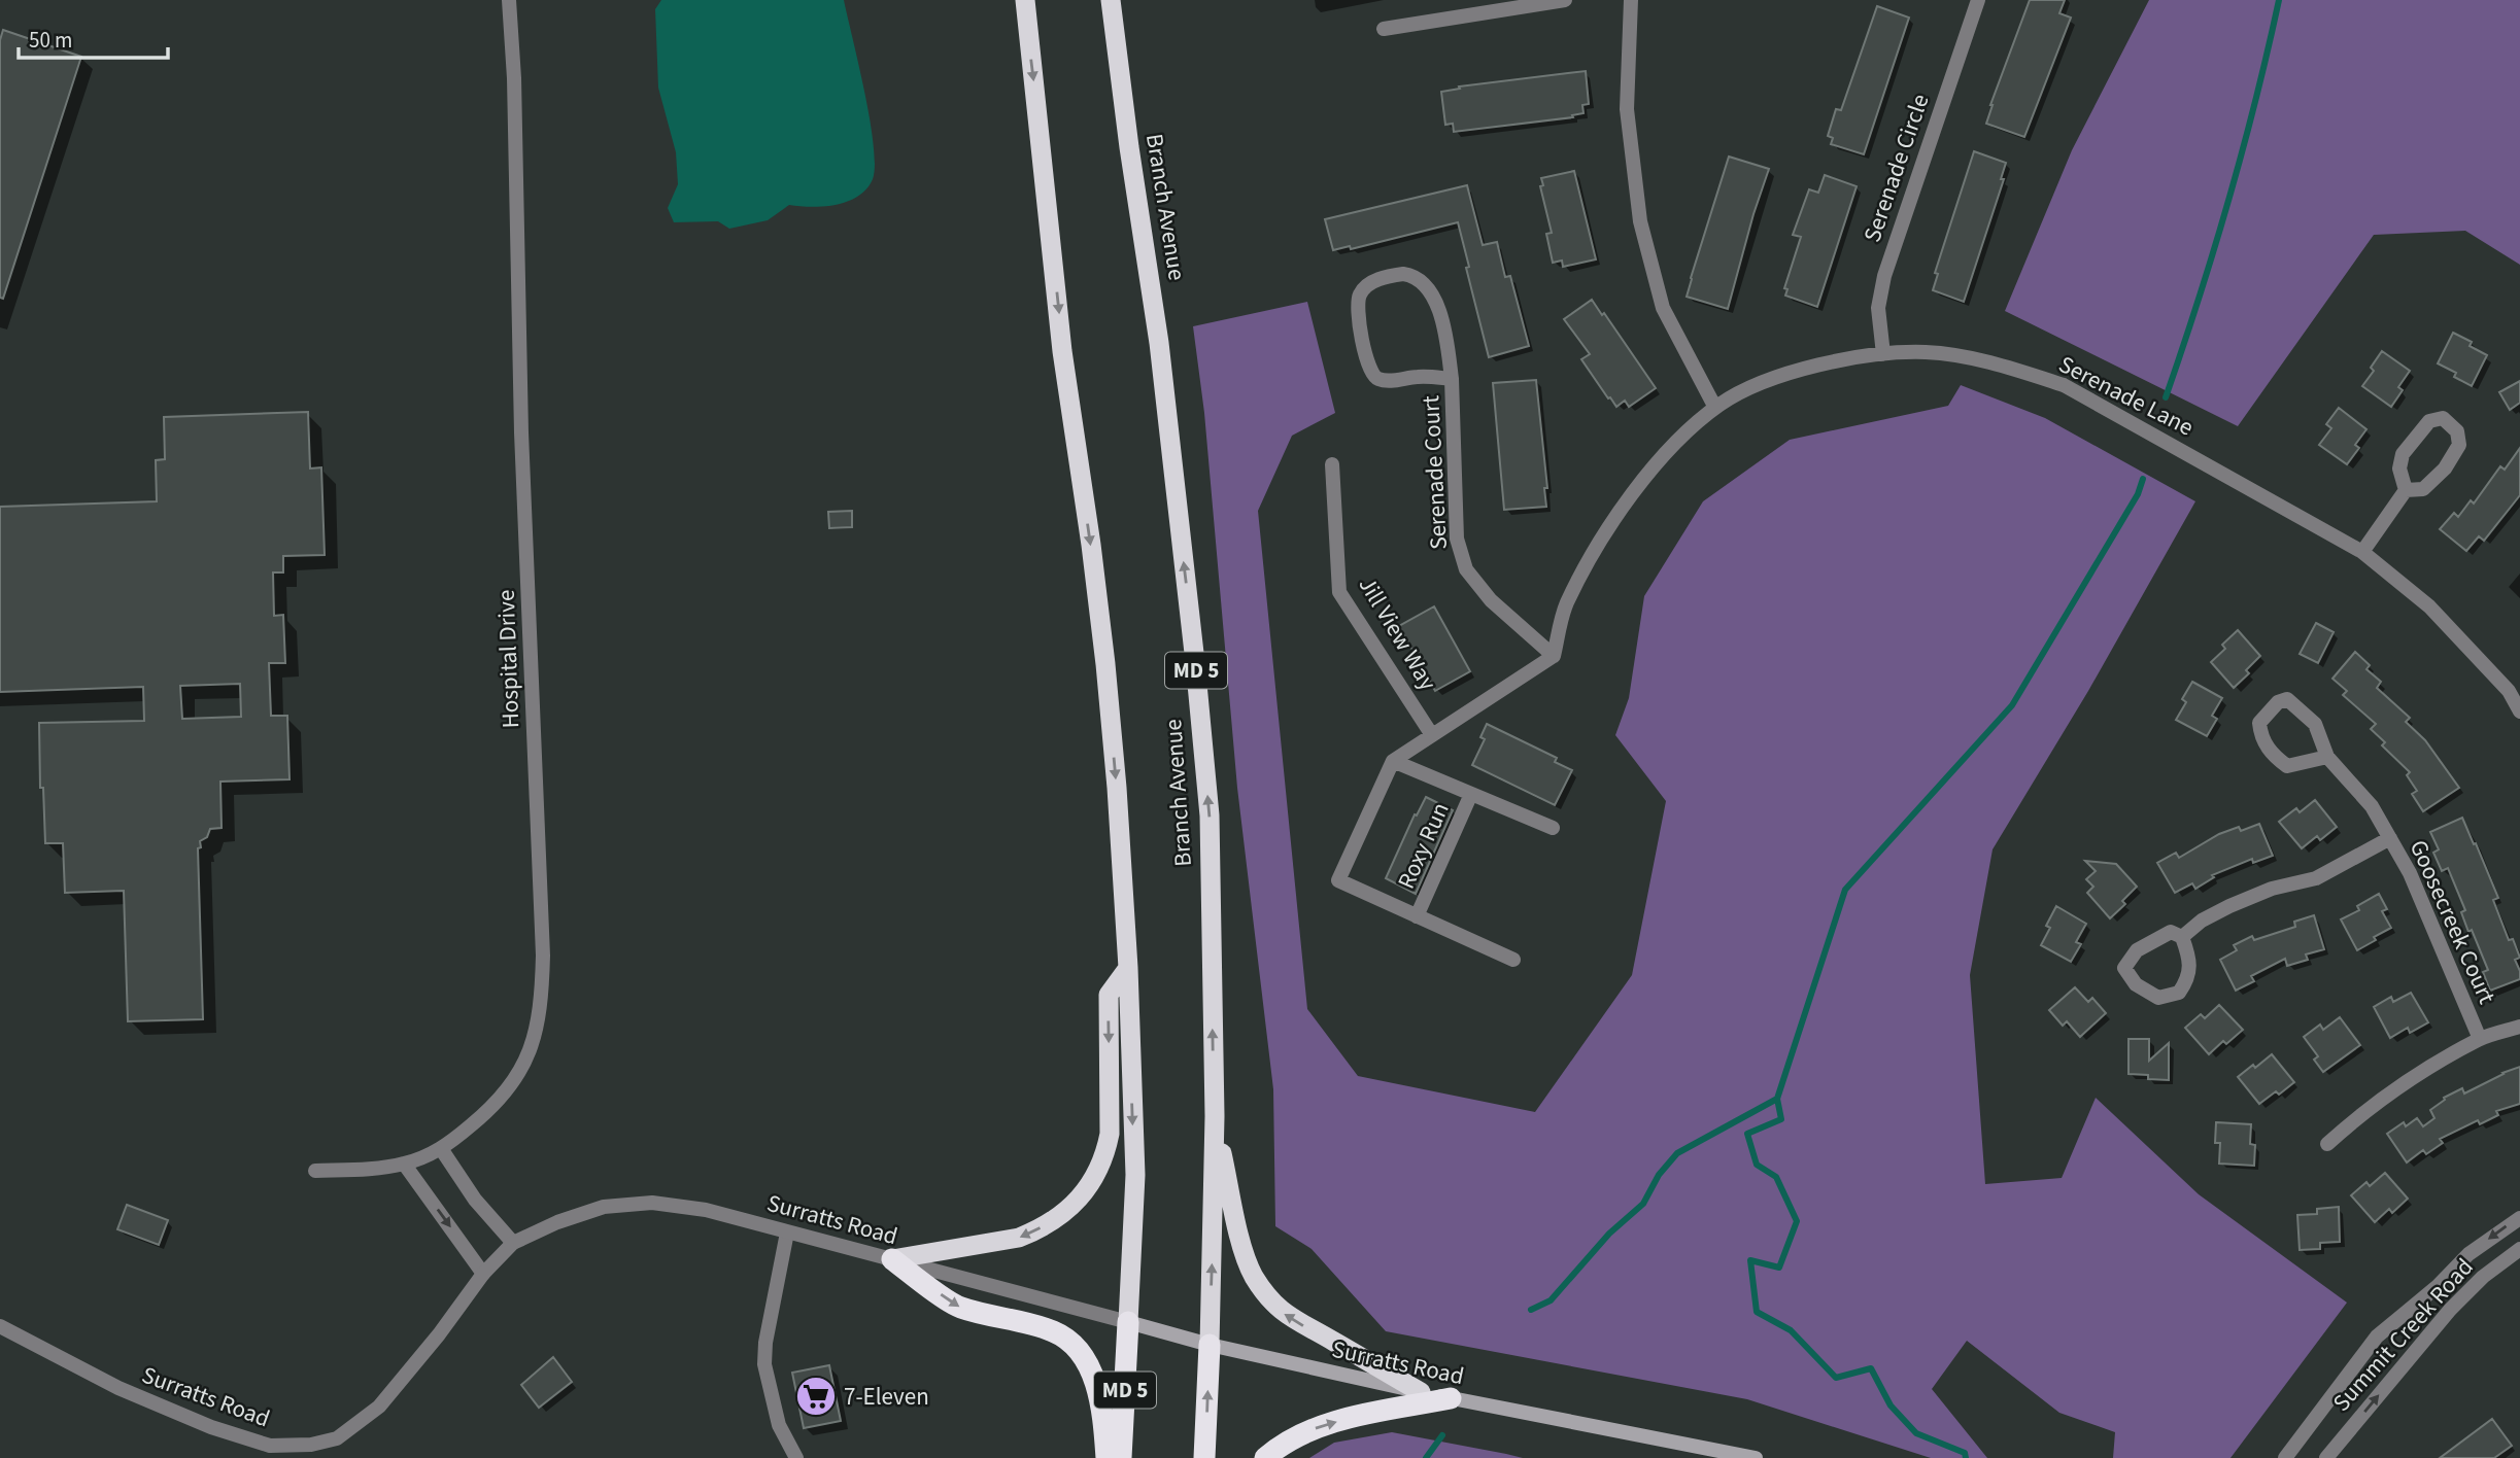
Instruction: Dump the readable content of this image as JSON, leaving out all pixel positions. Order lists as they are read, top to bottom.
{
  "streets": {
    "highway": ["Branch Avenue", "MD 5"],
    "main road": ["Surratts Road"],
    "street": [
      "Serenade Circle",
      "Serenade Lane",
      "Serenade Court",
      "Jill View Way",
      "Hospital Drive",
      "Roxy Run",
      "Goosecreek Court",
      "Summit Creek Road"
    ]
  },
  "crossings": [
    ["Serenade Circle", "Serenade Lane"],
    ["Branch Avenue", "Surratts Road"],
    ["Serenade Lane", "Serenade Court"],
    ["MD 5", "Surratts Road"]
  ],
  "places": {
    "supermarket": ["7-Eleven"]
  },
  "scale_bar": "50 m"
}
